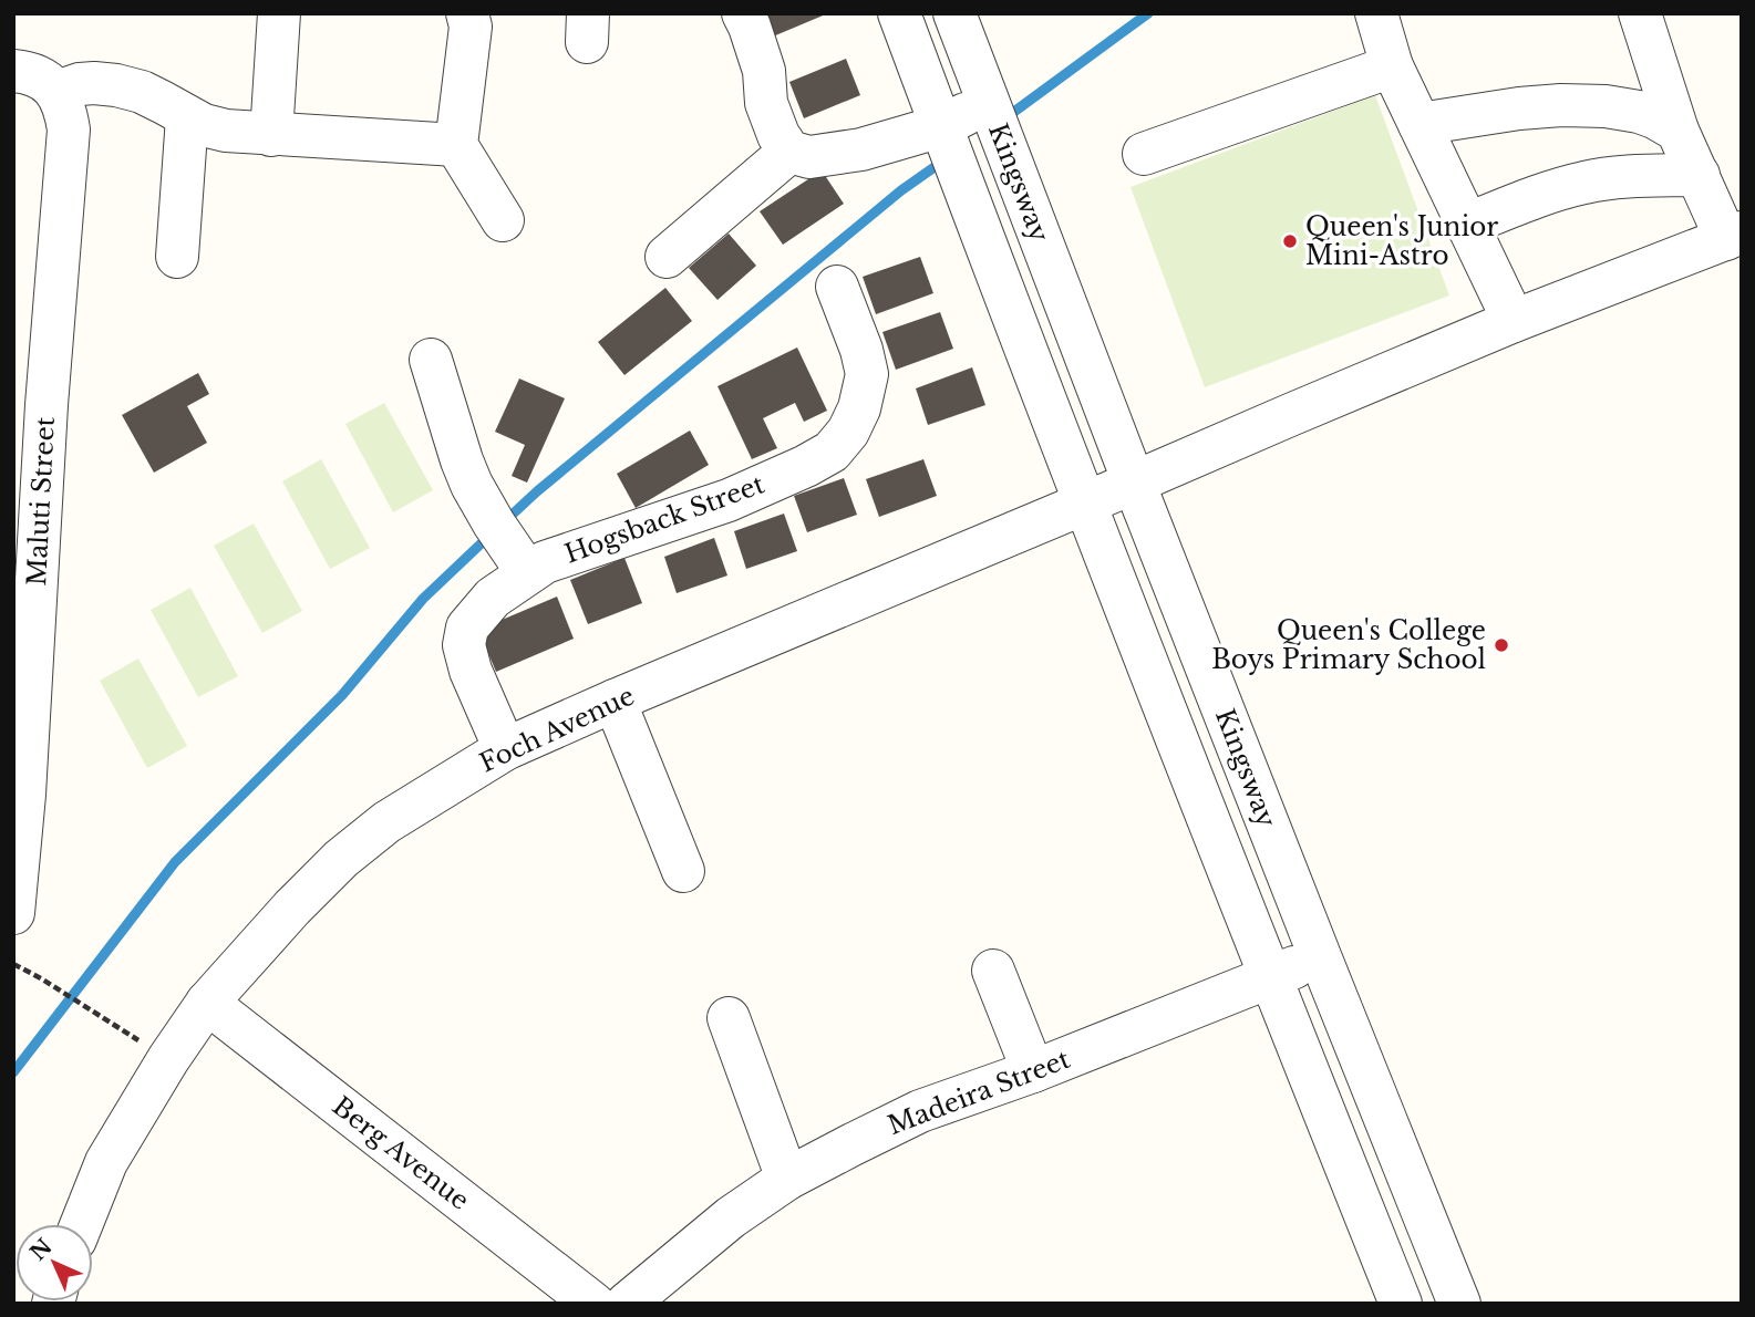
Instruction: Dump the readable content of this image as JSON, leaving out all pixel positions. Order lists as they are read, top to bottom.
{
  "streets": {
    "street": [
      "Kingsway",
      "Maluti Street",
      "Hogsback Street",
      "Foch Avenue",
      "Madeira Street",
      "Berg Avenue"
    ]
  },
  "crossings": [
    ["Kingsway", "Foch Avenue"],
    ["Kingsway", "Madeira Street"],
    ["Hogsback Street", "Foch Avenue"],
    ["Foch Avenue", "Berg Avenue"]
  ],
  "places": ["Queen's Junior Mini-Astro", "Queen's College Boys Primary School"],
  "north": "top left"
}
